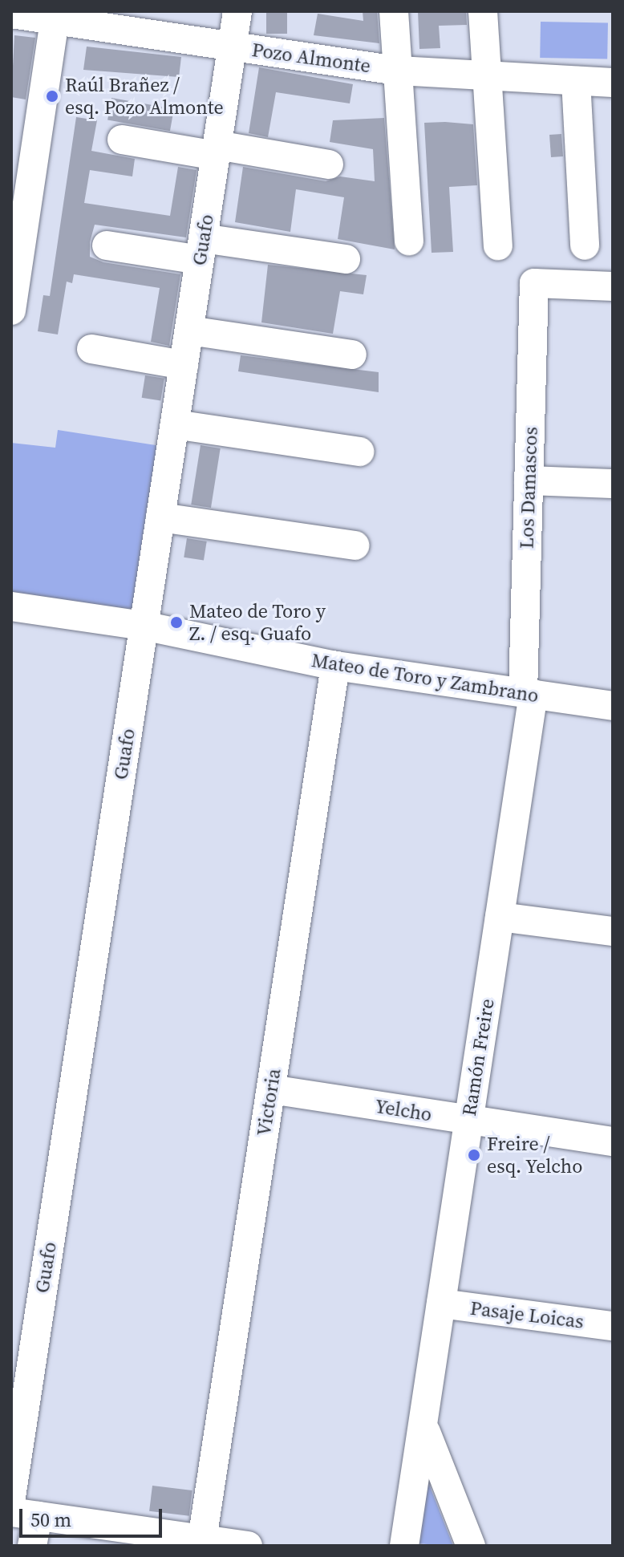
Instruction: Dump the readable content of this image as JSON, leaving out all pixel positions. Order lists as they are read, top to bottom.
{
  "streets": {
    "street": [
      "Pozo Almonte",
      "Guafo",
      "Los Damascos",
      "Mateo de Toro y Zambrano",
      "Ramón Freire",
      "Victoria",
      "Yelcho",
      "Pasaje Loicas"
    ]
  },
  "crossings": [
    ["Pozo Almonte", "Guafo"],
    ["Guafo", "Mateo de Toro y Zambrano"],
    ["Los Damascos", "Mateo de Toro y Zambrano"],
    ["Los Damascos", "Ramón Freire"],
    ["Mateo de Toro y Zambrano", "Ramón Freire"],
    ["Mateo de Toro y Zambrano", "Victoria"],
    ["Ramón Freire", "Yelcho"],
    ["Ramón Freire", "Pasaje Loicas"],
    ["Victoria", "Yelcho"]
  ],
  "places": ["Raúl Brañez / esq. Pozo Almonte", "Mateo de Toro y Z. / esq. Guafo", "Freire / esq. Yelcho"],
  "scale_bar": "50 m"
}
